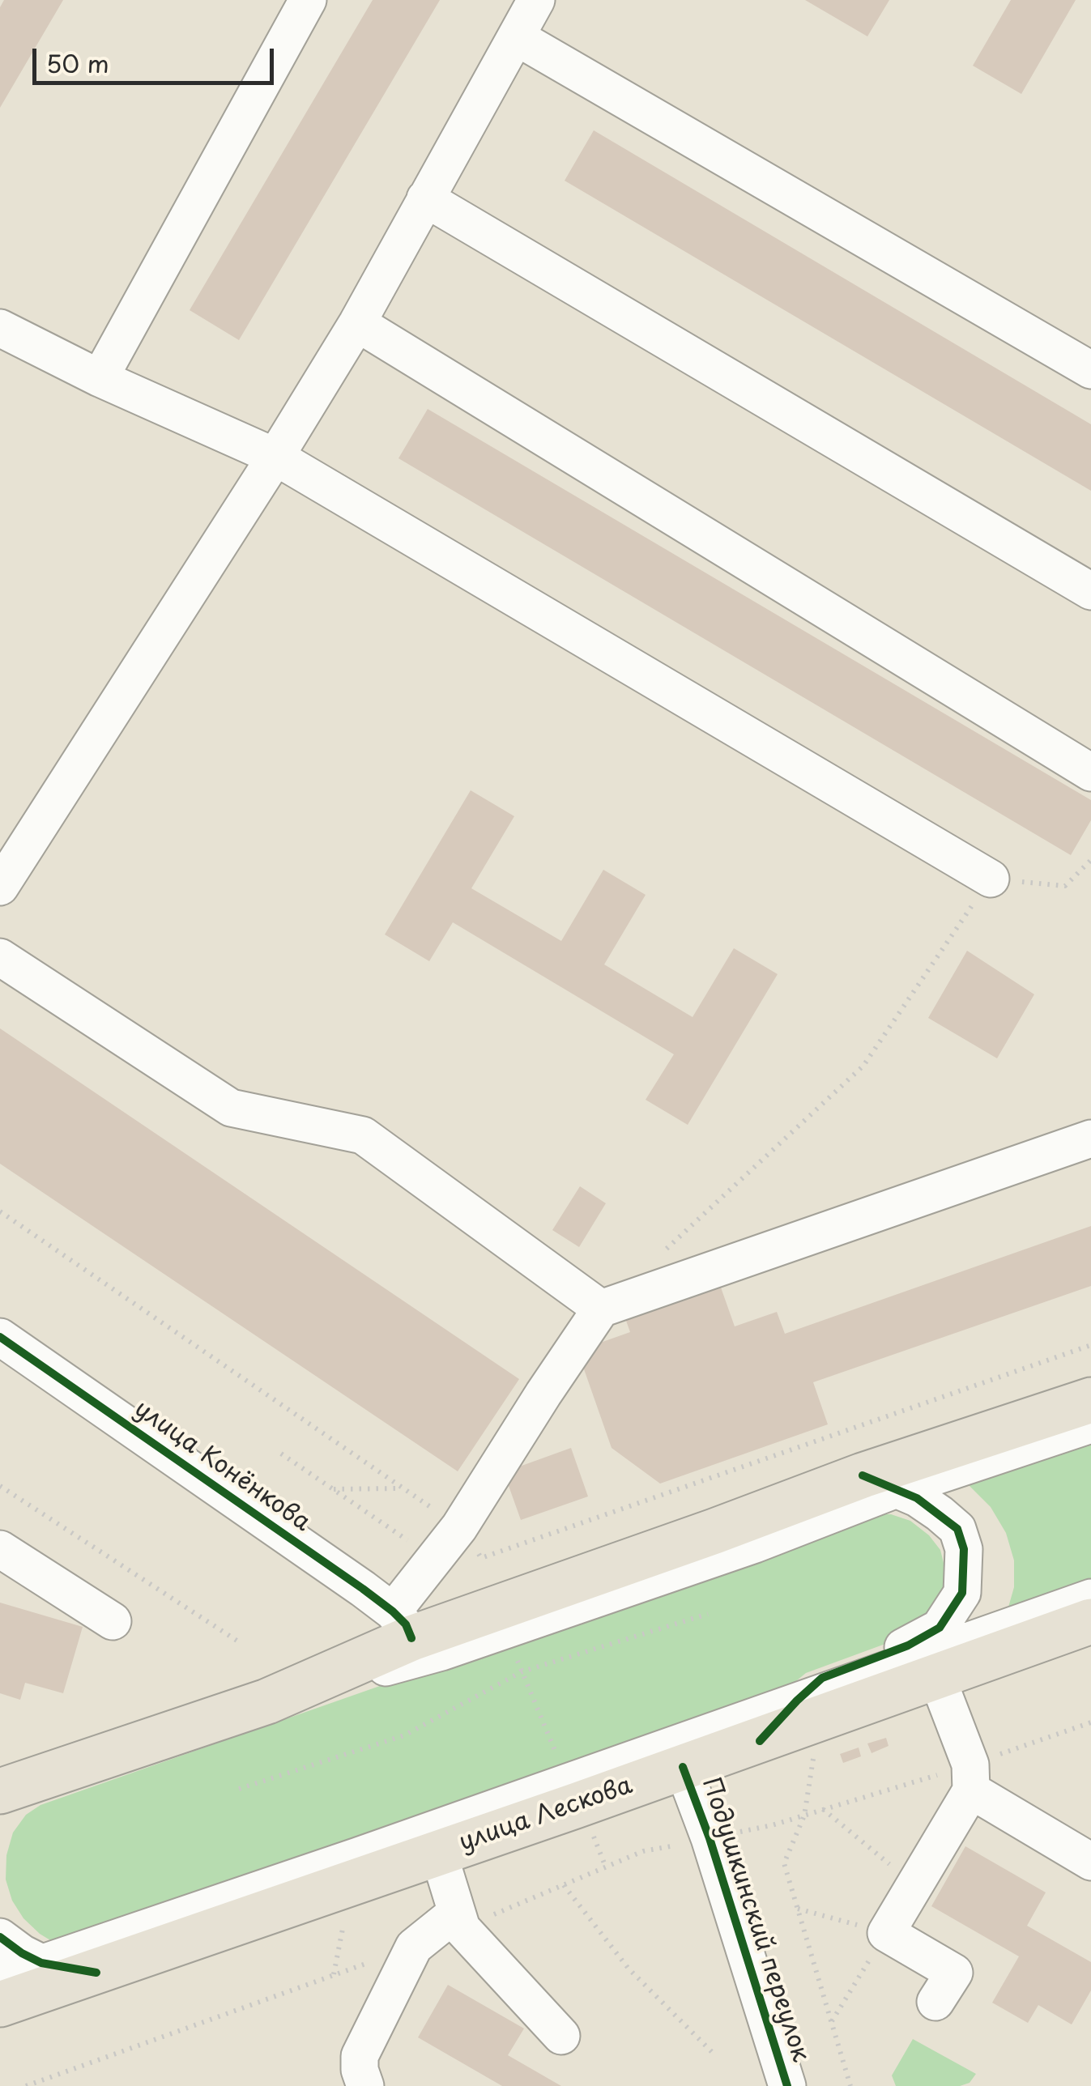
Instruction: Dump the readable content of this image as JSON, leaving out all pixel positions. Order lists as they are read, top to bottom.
{
  "streets": {
    "main road": ["улица Лескова"],
    "street": ["улица Конёнкова", "Подушкинский переулок"]
  },
  "crossings": [
    ["улица Лескова", "Подушкинский переулок"]
  ],
  "scale_bar": "50 m"
}
